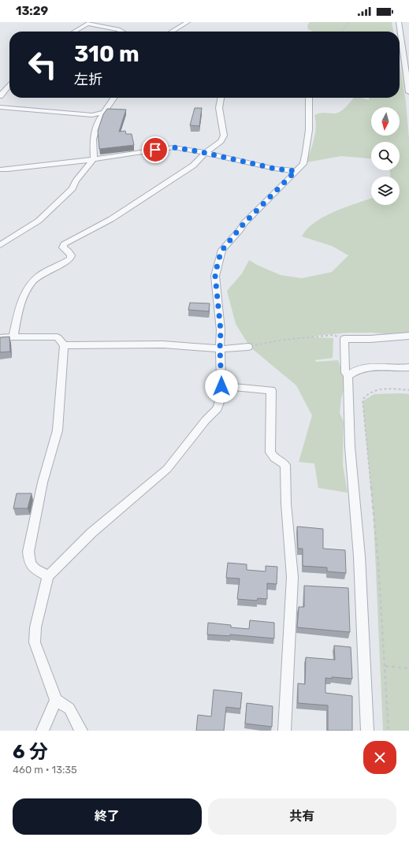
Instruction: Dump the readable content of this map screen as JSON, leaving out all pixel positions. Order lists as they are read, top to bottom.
{
  "north": "bottom",
  "page": {
    "status": "13:29",
    "turn": ["310 m", "左折"],
    "heading": ["6 分", "460 m · 13:35"],
    "buttons": ["終了", "共有"]
  }
}
